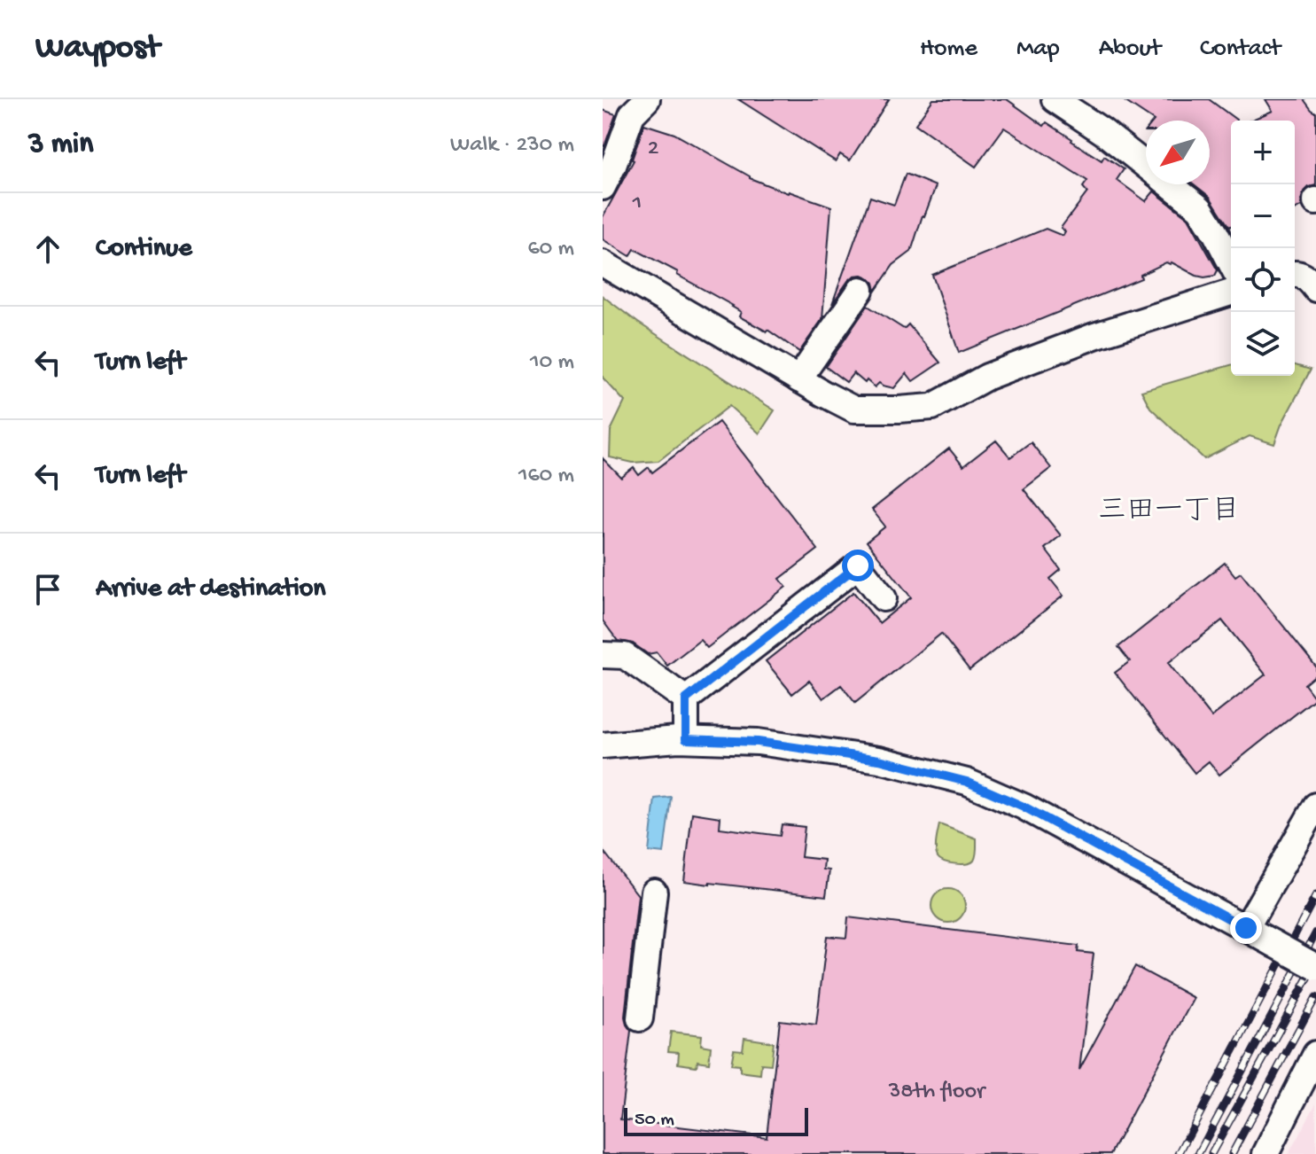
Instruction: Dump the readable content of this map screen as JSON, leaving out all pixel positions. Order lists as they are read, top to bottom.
{
  "districts": ["三田一丁目"],
  "house_numbers": ["2", "1", "38th floor"],
  "scale_bar": "50 m",
  "north": "bottom left",
  "page": {
    "header": "Waypost",
    "nav": [
      "Home",
      "Map",
      "About",
      "Contact"
    ],
    "heading": ["3 min", "Walk · 230 m"],
    "map_buttons": ["+", "−"],
    "list": [
      ["Continue", "60 m"],
      ["Turn left", "10 m"],
      ["Turn left", "160 m"],
      "Arrive at destination"
    ],
    "scale": "50 m"
  }
}
